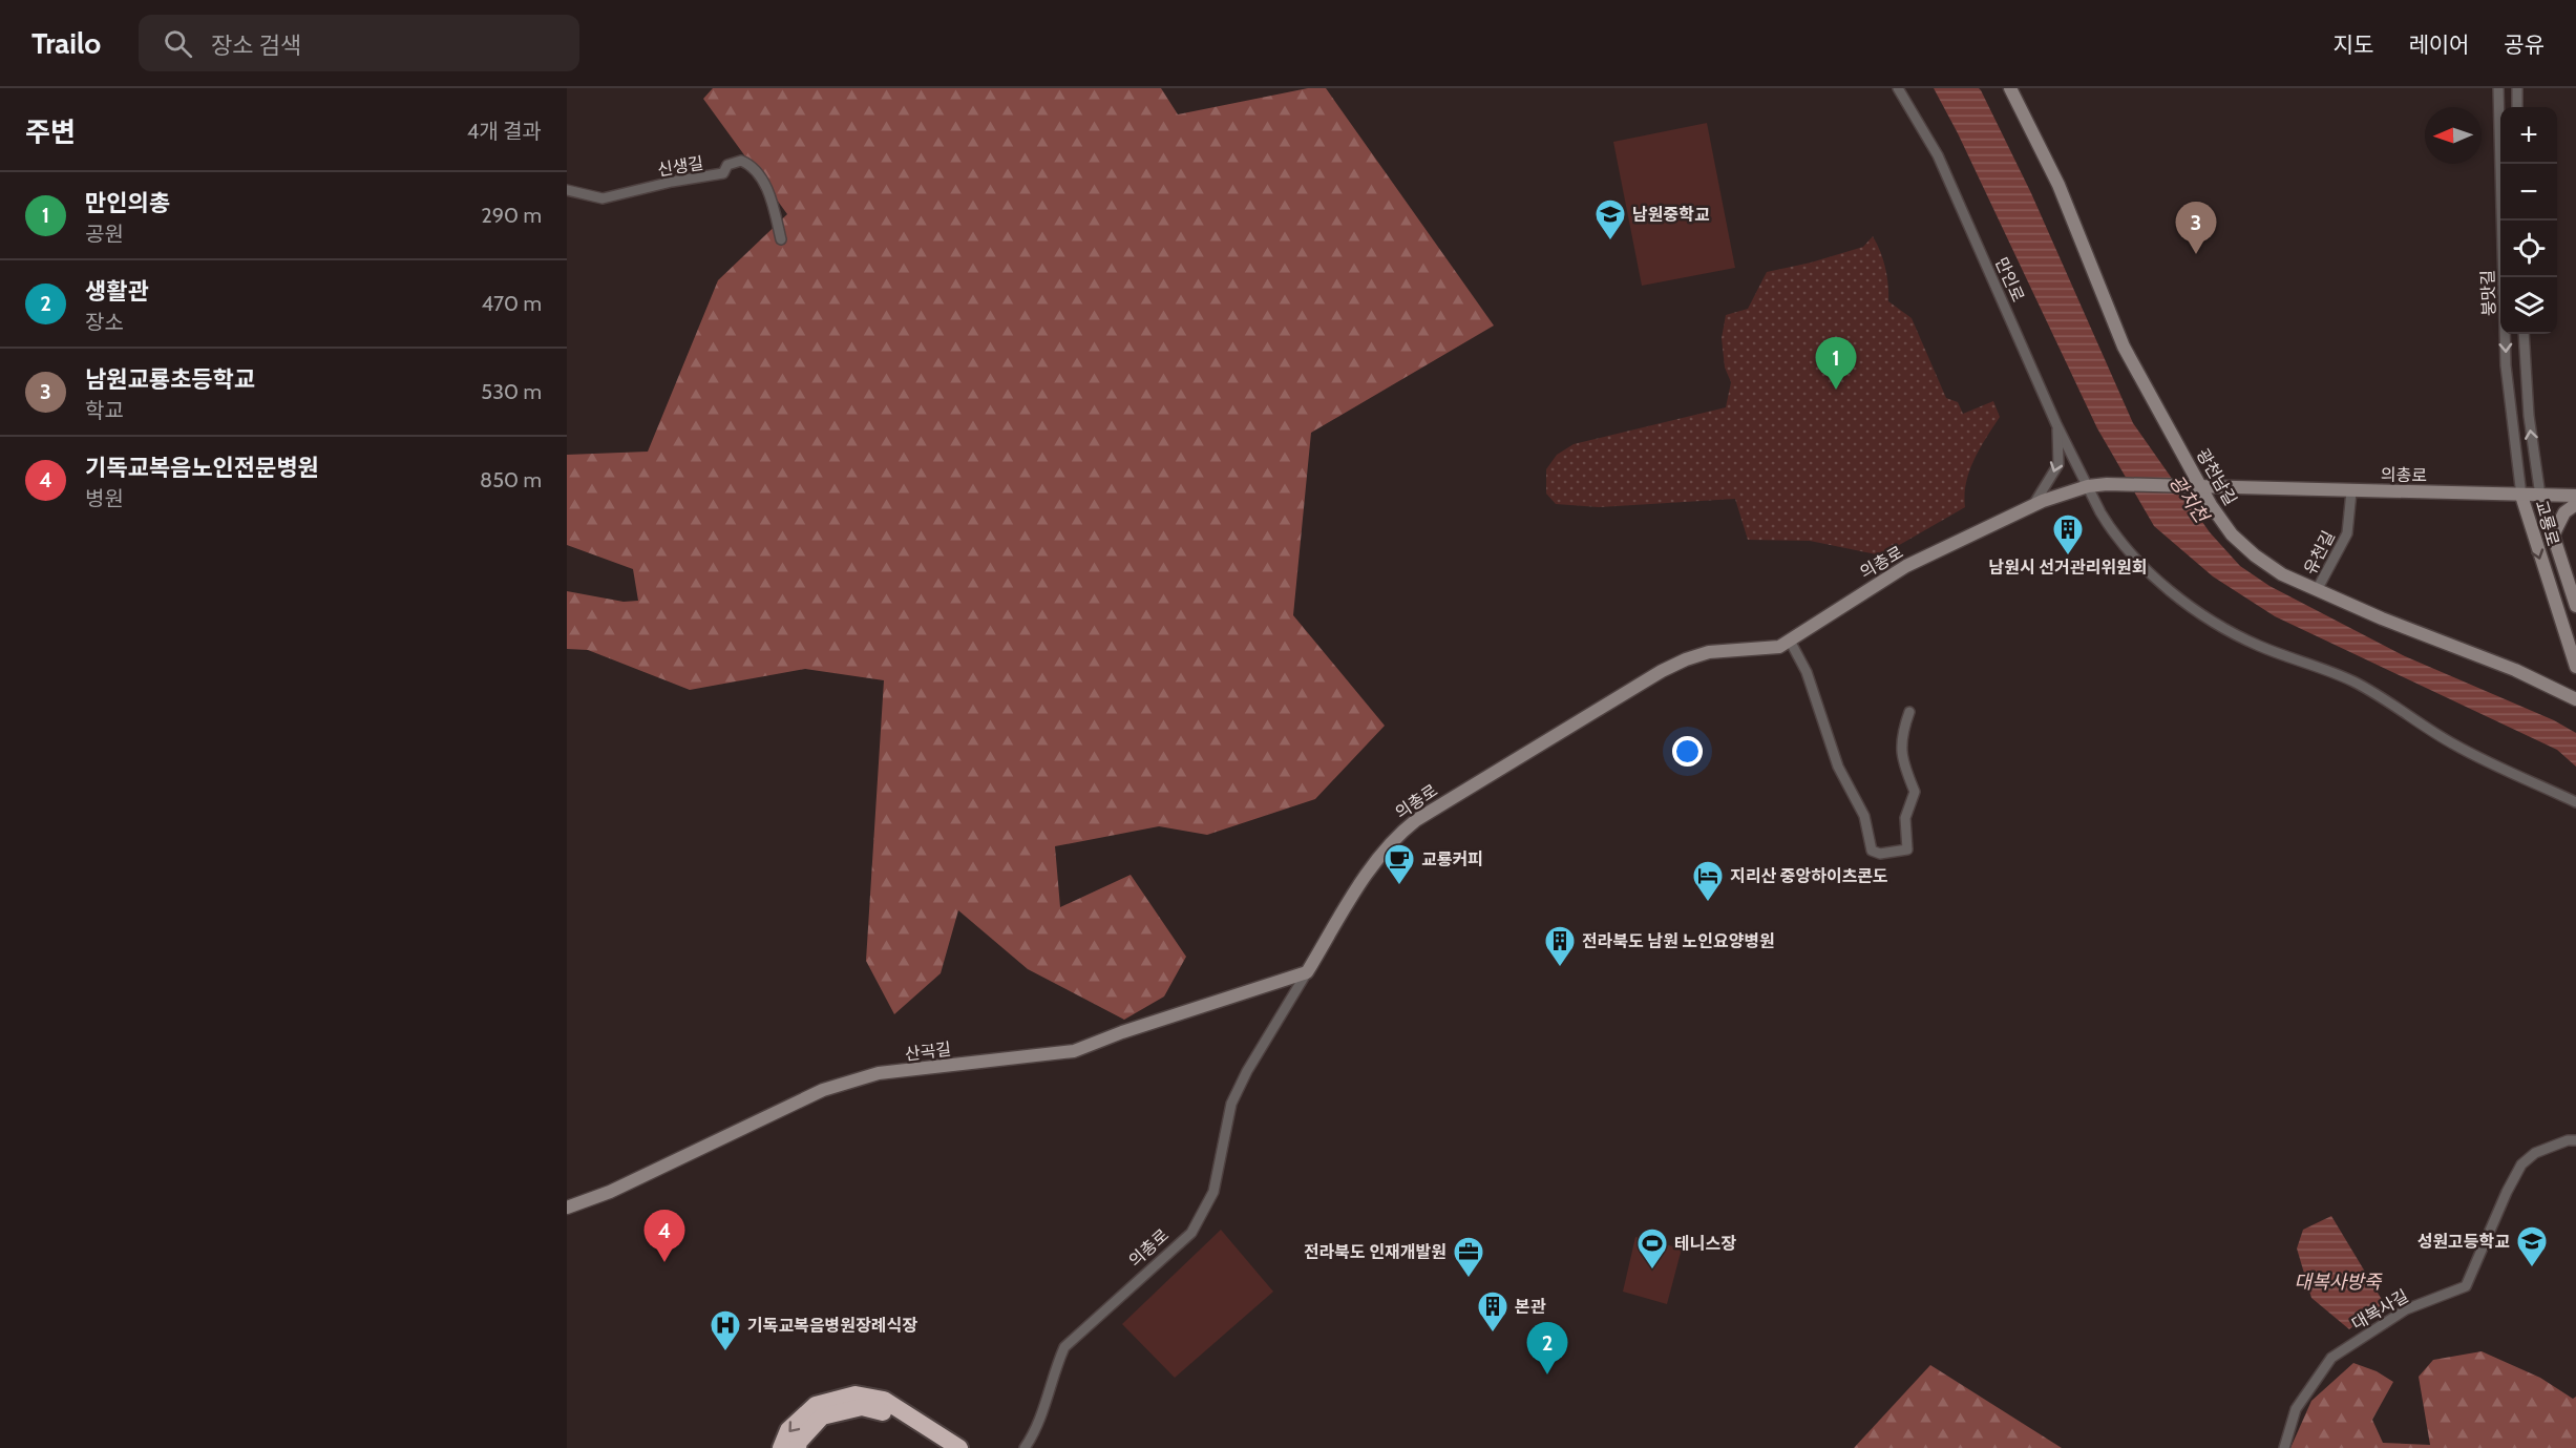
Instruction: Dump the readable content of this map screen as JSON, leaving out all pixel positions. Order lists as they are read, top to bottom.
{
  "streets": {
    "street": [
      "신생길",
      "만인로",
      "붕맛길",
      "의총로",
      "광천남길",
      "교룡로",
      "유천길",
      "산곡길",
      "대복사길"
    ]
  },
  "crossings": [
    ["만인로", "의총로"],
    ["붕맛길", "의총로"],
    ["붕맛길", "교룡로"],
    ["의총로", "광천남길"],
    ["의총로", "교룡로"],
    ["의총로", "유천길"],
    ["의총로", "산곡길"],
    ["광천남길", "유천길"]
  ],
  "water": ["광치천", "대복사방죽"],
  "places": {
    "school or university": ["남원중학교", "성원고등학교"],
    "building": ["남원시 선거관리위원회", "전라북도 남원 노인요양병원", "본관"],
    "cafe": ["교룡커피"],
    "hotel": ["지리산 중앙하이츠콘도"],
    "sports": ["테니스장"],
    "office": ["전라북도 인재개발원"],
    "hospital": ["기독교복음병원장례식장"]
  },
  "north": "left",
  "page": {
    "header": "Trailo",
    "search": "장소 검색",
    "nav": ["지도", "레이어", "공유"],
    "heading": ["주변", "4개 결과"],
    "map_buttons": ["+", "−"],
    "list": [
      {
        "mark": "1",
        "name": "만인의총",
        "note": "공원",
        "value": "290 m"
      },
      {
        "mark": "2",
        "name": "생활관",
        "note": "장소",
        "value": "470 m"
      },
      {
        "mark": "3",
        "name": "남원교룡초등학교",
        "note": "학교",
        "value": "530 m"
      },
      {
        "mark": "4",
        "name": "기독교복음노인전문병원",
        "note": "병원",
        "value": "850 m"
      }
    ],
    "pins": [
      "3",
      "1",
      "4",
      "2"
    ]
  }
}
